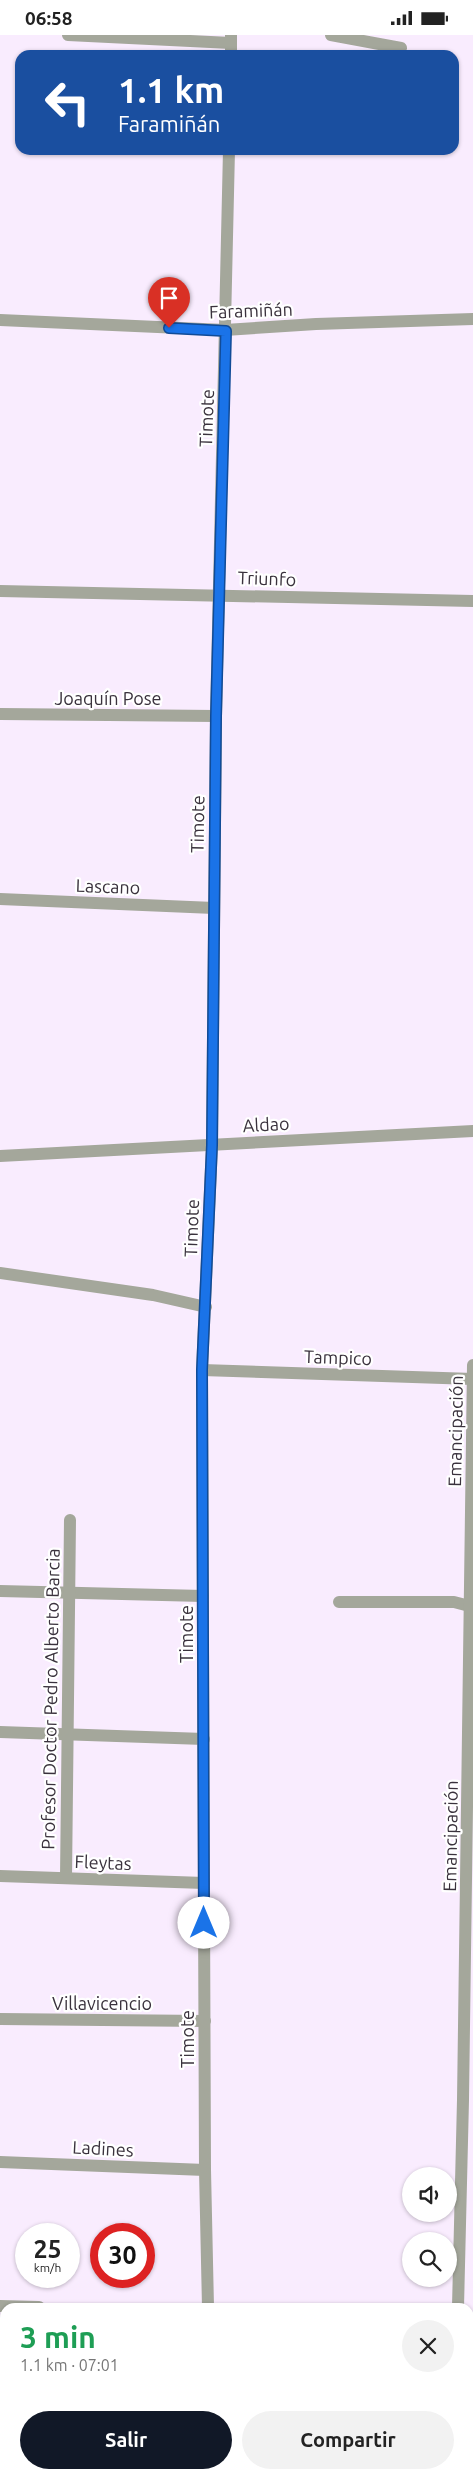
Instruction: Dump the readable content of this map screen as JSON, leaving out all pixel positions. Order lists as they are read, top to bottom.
{
  "streets": {
    "street": [
      "Faramiñán",
      "Timote",
      "Triunfo",
      "Joaquín Pose",
      "Lascano",
      "Aldao",
      "Tampico",
      "Emancipación",
      "Profesor Doctor Pedro Alberto Barcia",
      "Fleytas",
      "Villavicencio",
      "Ladines"
    ]
  },
  "crossings": [
    ["Faramiñán", "Timote"],
    ["Timote", "Triunfo"],
    ["Timote", "Joaquín Pose"],
    ["Timote", "Lascano"],
    ["Timote", "Aldao"],
    ["Timote", "Tampico"],
    ["Timote", "Fleytas"],
    ["Timote", "Villavicencio"],
    ["Timote", "Ladines"],
    ["Tampico", "Emancipación"],
    ["Profesor Doctor Pedro Alberto Barcia", "Fleytas"]
  ],
  "page": {
    "status": "06:58",
    "turn": ["1.1 km", "Faramiñán"],
    "speed": "25 km/h",
    "limit": "30",
    "heading": ["3 min", "1.1 km · 07:01"],
    "buttons": ["Salir", "Compartir"]
  }
}
